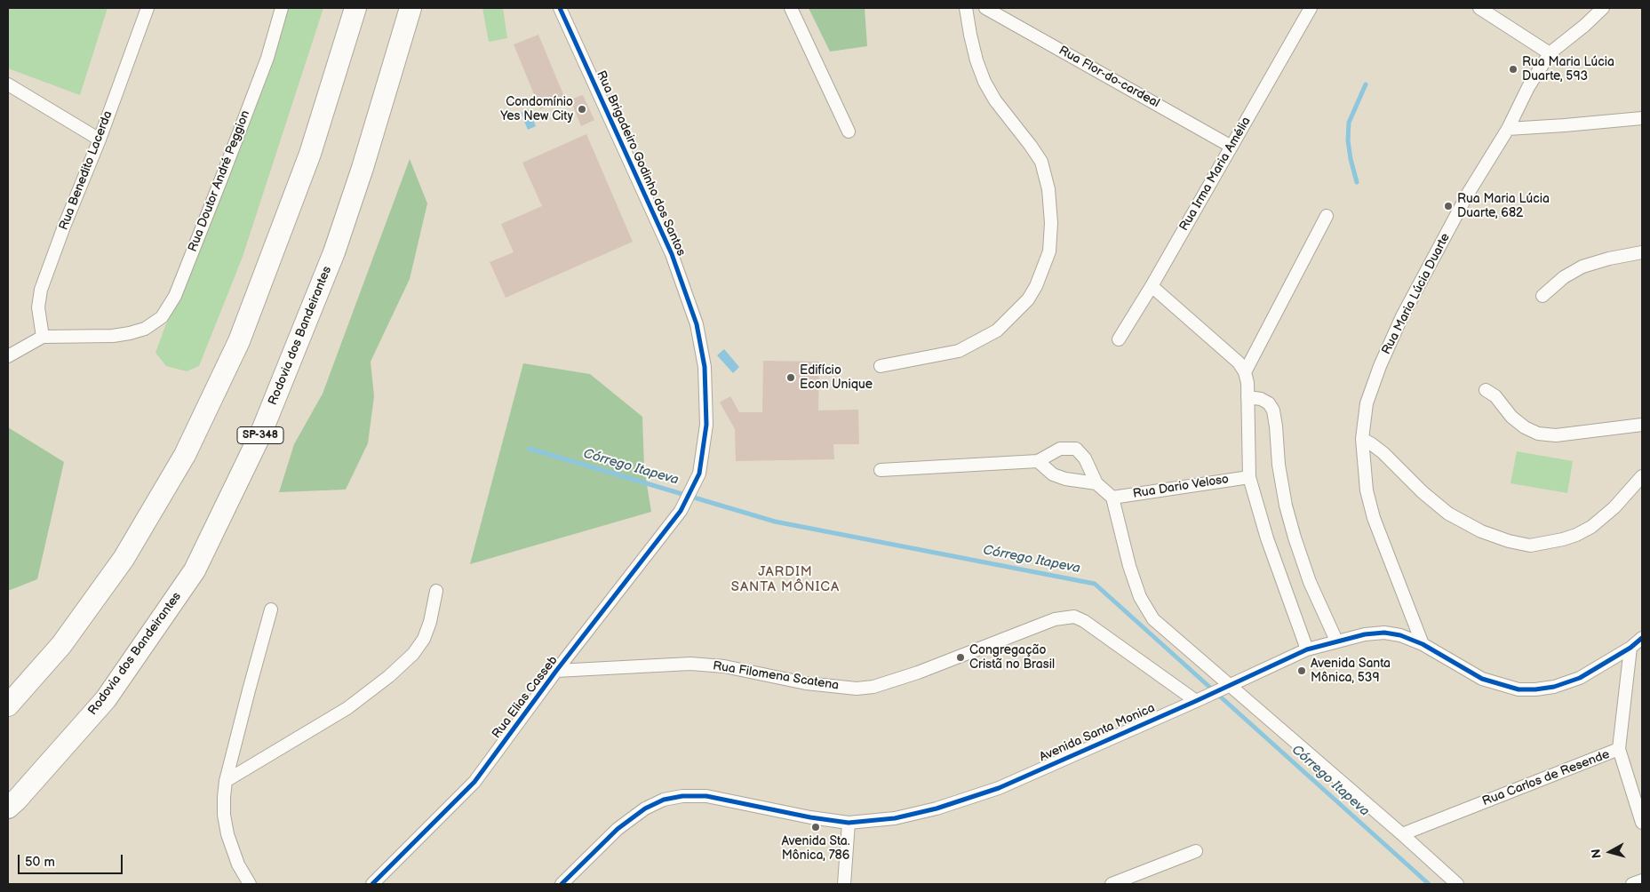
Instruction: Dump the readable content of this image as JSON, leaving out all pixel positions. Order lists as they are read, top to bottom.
{
  "streets": {
    "highway": ["Rodovia dos Bandeirantes", "SP-348"],
    "street": [
      "Rua Flor-do-cardeal",
      "Rua Brigadeiro Godinho dos Santos",
      "Rua Benedito Lacerda",
      "Rua Irma Maria Amélia",
      "Rua Doutor André Peggion",
      "Rua Maria Lúcia Duarte",
      "Rua Dario Veloso",
      "Rua Filomena Scatena",
      "Rua Elias Casseb",
      "Avenida Santa Monica",
      "Rua Carlos de Resende"
    ]
  },
  "crossings": [
    ["Rua Flor-do-cardeal", "Rua Irma Maria Amélia"],
    ["Rua Brigadeiro Godinho dos Santos", "Rua Elias Casseb"],
    ["Rua Benedito Lacerda", "Rua Doutor André Peggion"],
    ["Rua Maria Lúcia Duarte", "Avenida Santa Monica"],
    ["Rua Filomena Scatena", "Rua Elias Casseb"],
    ["Rua Filomena Scatena", "Avenida Santa Monica"],
    ["Avenida Santa Monica", "Rua Carlos de Resende"]
  ],
  "districts": ["JARDIM SANTA MÔNICA"],
  "water": ["Córrego Itapeva"],
  "places": [
    "Rua Maria Lúcia Duarte, 593",
    "Condomínio Yes New City",
    "Rua Maria Lúcia Duarte, 682",
    "Edifício Econ Unique",
    "Congregação Cristã no Brasil",
    "Avenida Santa Mônica, 539",
    "Avenida Sta. Mônica, 786"
  ],
  "scale_bar": "50 m",
  "north": "left"
}
